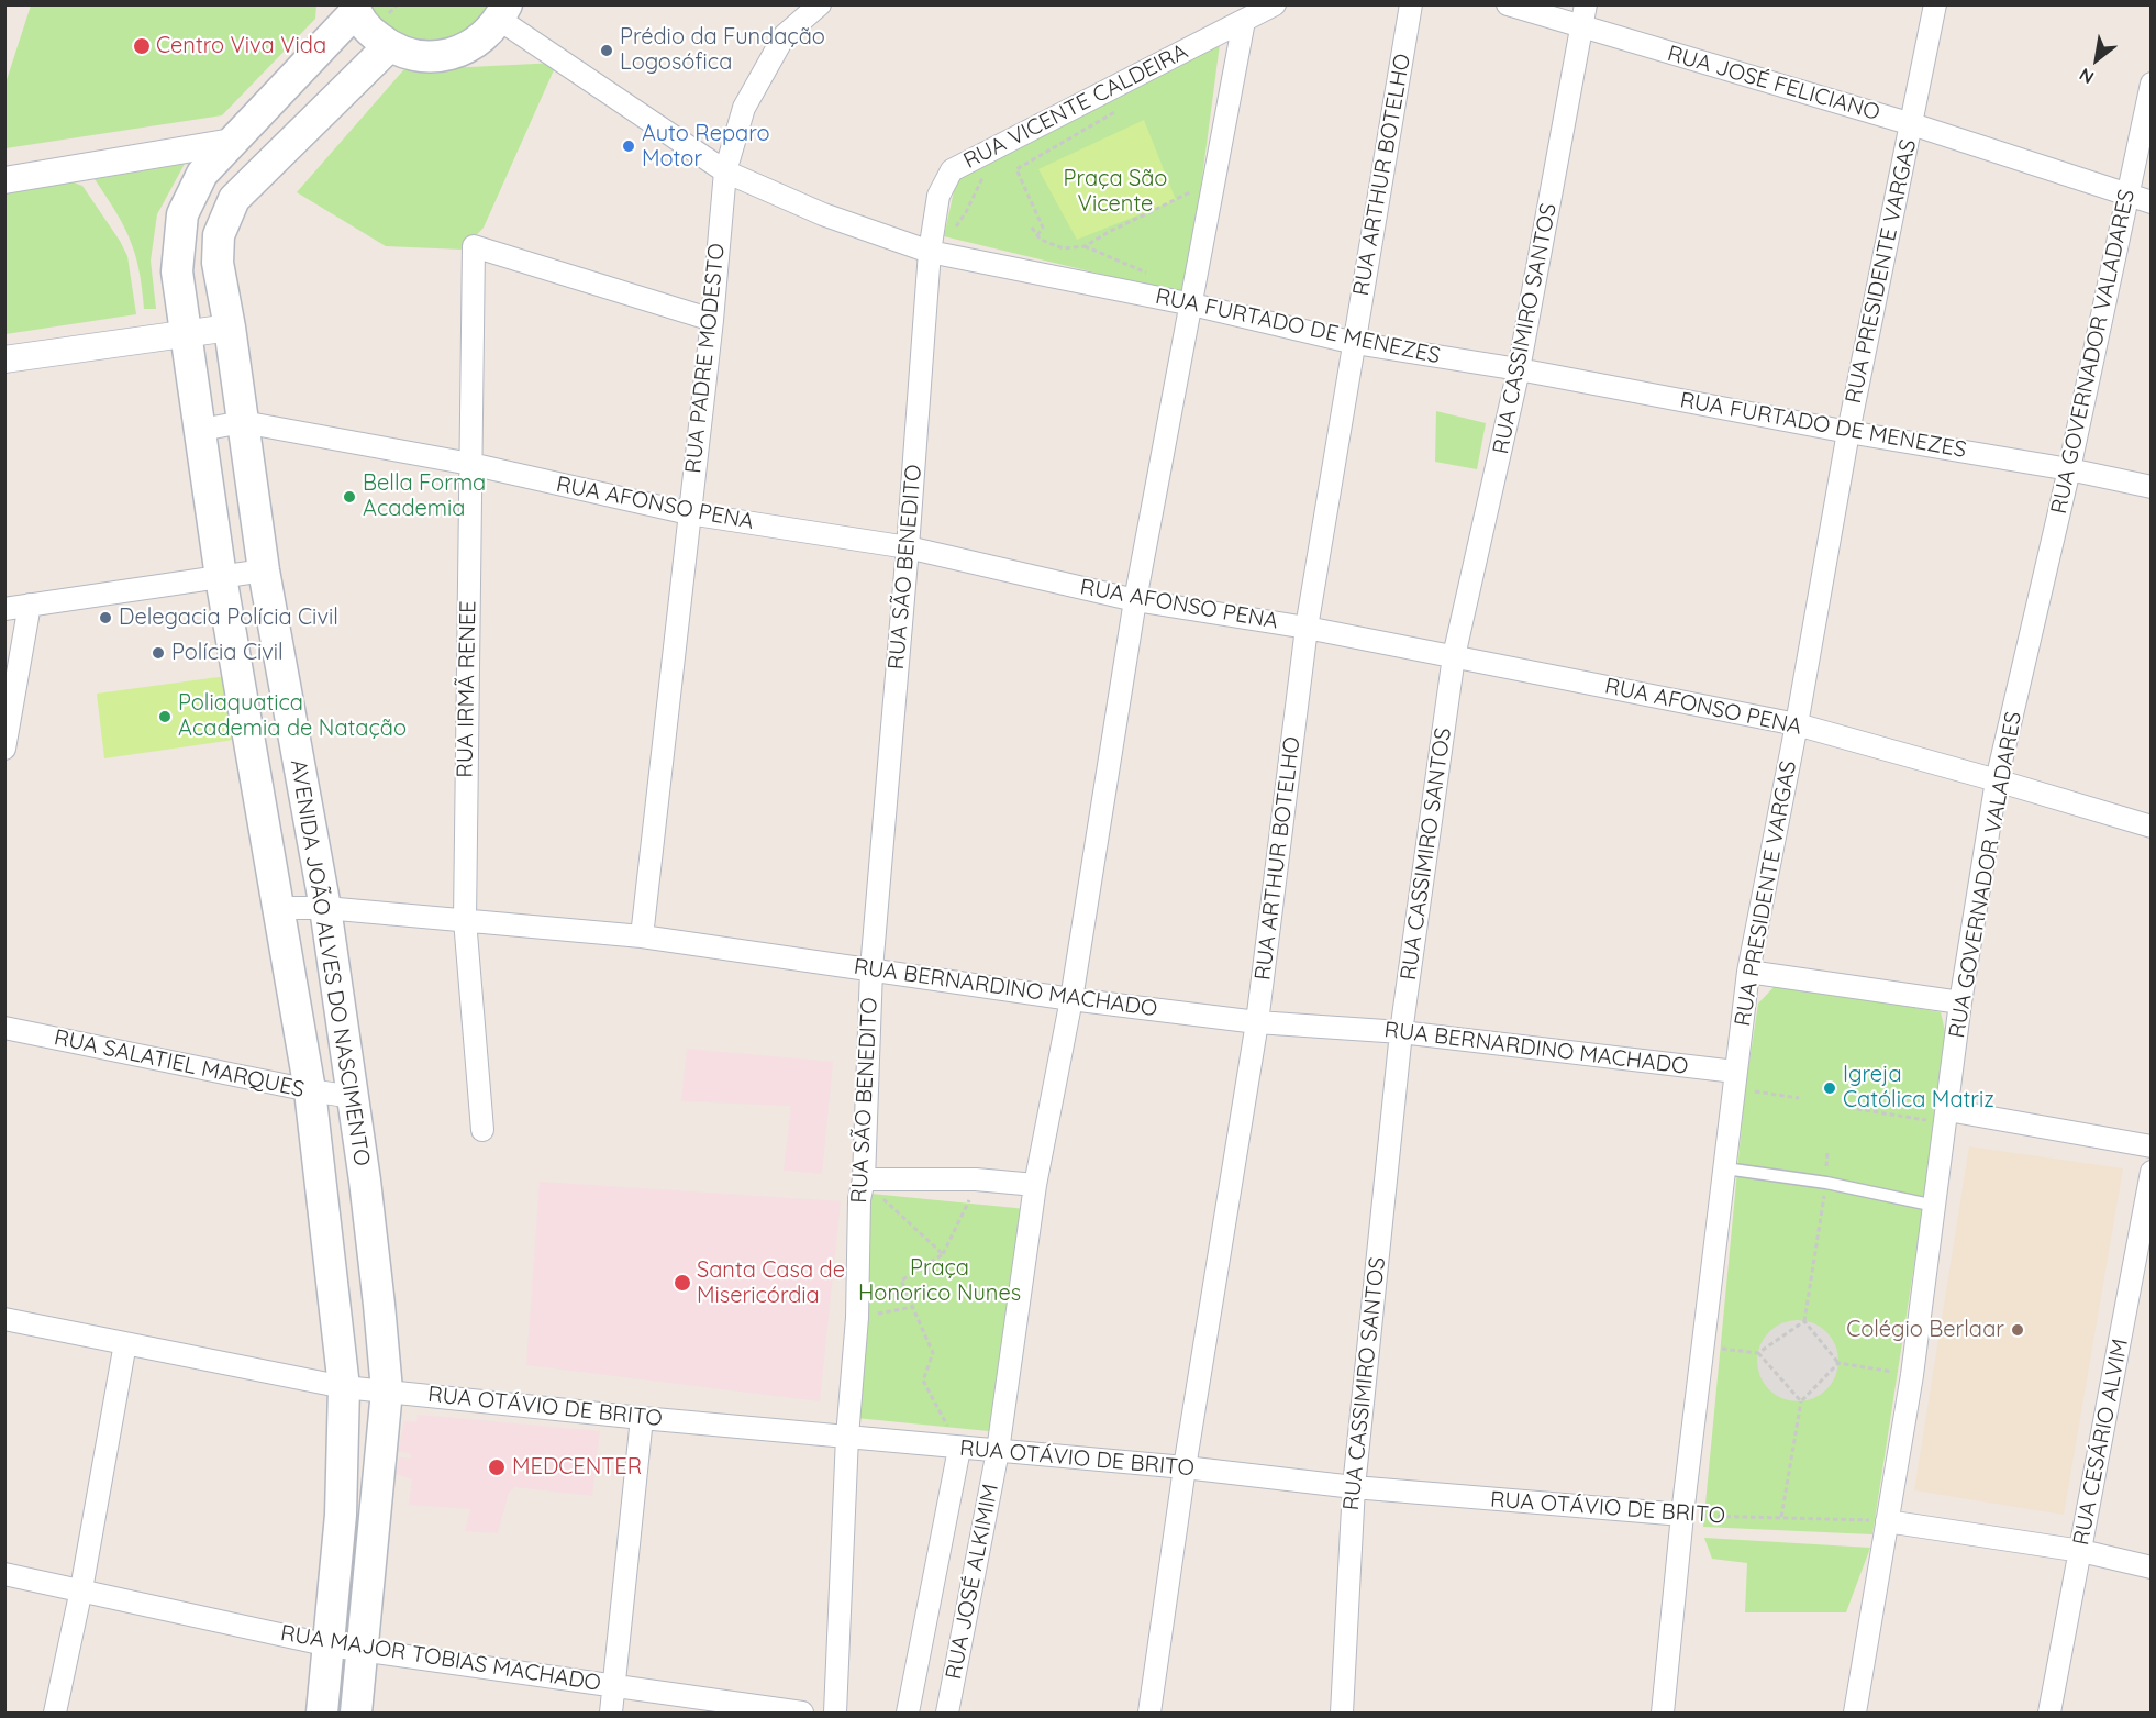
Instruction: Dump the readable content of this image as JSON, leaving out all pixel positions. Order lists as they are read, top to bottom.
{
  "streets": {
    "main road": ["AVENIDA JOÃO ALVES DO NASCIMENTO"],
    "street": [
      "RUA JOSÉ FELICIANO",
      "RUA VICENTE CALDEIRA",
      "RUA ARTHUR BOTELHO",
      "RUA PRESIDENTE VARGAS",
      "RUA FURTADO DE MENEZES",
      "RUA CASSIMIRO SANTOS",
      "RUA GOVERNADOR VALADARES",
      "RUA PADRE MODESTO",
      "RUA AFONSO PENA",
      "RUA SÃO BENEDITO",
      "RUA IRMÃ RENEE",
      "RUA BERNARDINO MACHADO",
      "RUA SALATIEL MARQUES",
      "RUA OTÁVIO DE BRITO",
      "RUA CESÁRIO ALVIM",
      "RUA JOSÉ ALKIMIM",
      "RUA MAJOR TOBIAS MACHADO"
    ]
  },
  "crossings": [
    ["RUA JOSÉ FELICIANO", "RUA PRESIDENTE VARGAS"],
    ["RUA JOSÉ FELICIANO", "RUA CASSIMIRO SANTOS"],
    ["RUA JOSÉ FELICIANO", "RUA GOVERNADOR VALADARES"],
    ["RUA VICENTE CALDEIRA", "RUA FURTADO DE MENEZES"],
    ["RUA VICENTE CALDEIRA", "RUA SÃO BENEDITO"],
    ["RUA VICENTE CALDEIRA", "RUA JOSÉ ALKIMIM"],
    ["RUA ARTHUR BOTELHO", "RUA FURTADO DE MENEZES"],
    ["RUA ARTHUR BOTELHO", "RUA AFONSO PENA"],
    ["RUA ARTHUR BOTELHO", "RUA BERNARDINO MACHADO"],
    ["RUA ARTHUR BOTELHO", "RUA OTÁVIO DE BRITO"],
    ["RUA PRESIDENTE VARGAS", "RUA FURTADO DE MENEZES"],
    ["RUA PRESIDENTE VARGAS", "RUA AFONSO PENA"],
    ["RUA PRESIDENTE VARGAS", "RUA BERNARDINO MACHADO"],
    ["RUA PRESIDENTE VARGAS", "RUA OTÁVIO DE BRITO"],
    ["RUA FURTADO DE MENEZES", "RUA CASSIMIRO SANTOS"],
    ["RUA FURTADO DE MENEZES", "RUA GOVERNADOR VALADARES"],
    ["RUA FURTADO DE MENEZES", "RUA PADRE MODESTO"],
    ["RUA FURTADO DE MENEZES", "RUA SÃO BENEDITO"],
    ["RUA FURTADO DE MENEZES", "RUA JOSÉ ALKIMIM"],
    ["RUA CASSIMIRO SANTOS", "RUA AFONSO PENA"],
    ["RUA CASSIMIRO SANTOS", "RUA BERNARDINO MACHADO"],
    ["RUA CASSIMIRO SANTOS", "RUA OTÁVIO DE BRITO"],
    ["RUA GOVERNADOR VALADARES", "RUA AFONSO PENA"],
    ["RUA GOVERNADOR VALADARES", "RUA OTÁVIO DE BRITO"],
    ["RUA PADRE MODESTO", "RUA AFONSO PENA"],
    ["RUA PADRE MODESTO", "RUA IRMÃ RENEE"],
    ["RUA PADRE MODESTO", "RUA BERNARDINO MACHADO"],
    ["RUA AFONSO PENA", "RUA SÃO BENEDITO"],
    ["RUA AFONSO PENA", "RUA IRMÃ RENEE"],
    ["RUA AFONSO PENA", "AVENIDA JOÃO ALVES DO NASCIMENTO"],
    ["RUA AFONSO PENA", "RUA JOSÉ ALKIMIM"],
    ["RUA SÃO BENEDITO", "RUA BERNARDINO MACHADO"],
    ["RUA SÃO BENEDITO", "RUA OTÁVIO DE BRITO"],
    ["RUA IRMÃ RENEE", "RUA BERNARDINO MACHADO"],
    ["AVENIDA JOÃO ALVES DO NASCIMENTO", "RUA BERNARDINO MACHADO"],
    ["AVENIDA JOÃO ALVES DO NASCIMENTO", "RUA SALATIEL MARQUES"],
    ["AVENIDA JOÃO ALVES DO NASCIMENTO", "RUA OTÁVIO DE BRITO"],
    ["AVENIDA JOÃO ALVES DO NASCIMENTO", "RUA MAJOR TOBIAS MACHADO"],
    ["RUA BERNARDINO MACHADO", "RUA JOSÉ ALKIMIM"],
    ["RUA OTÁVIO DE BRITO", "RUA JOSÉ ALKIMIM"]
  ],
  "parks": ["Praça São Vicente", "Praça Honorico Nunes"],
  "places": [
    "Centro Viva Vida",
    "Prédio da Fundação Logosófica",
    "Auto Reparo Motor",
    "Bella Forma Academia",
    "Delegacia Polícia Civil",
    "Polícia Civil",
    "Poliaquatica Academia de Natação",
    "Igreja Católica Matriz",
    "Santa Casa de Misericórdia",
    "Colégio Berlaar",
    "MEDCENTER"
  ],
  "north": "bottom left"
}
